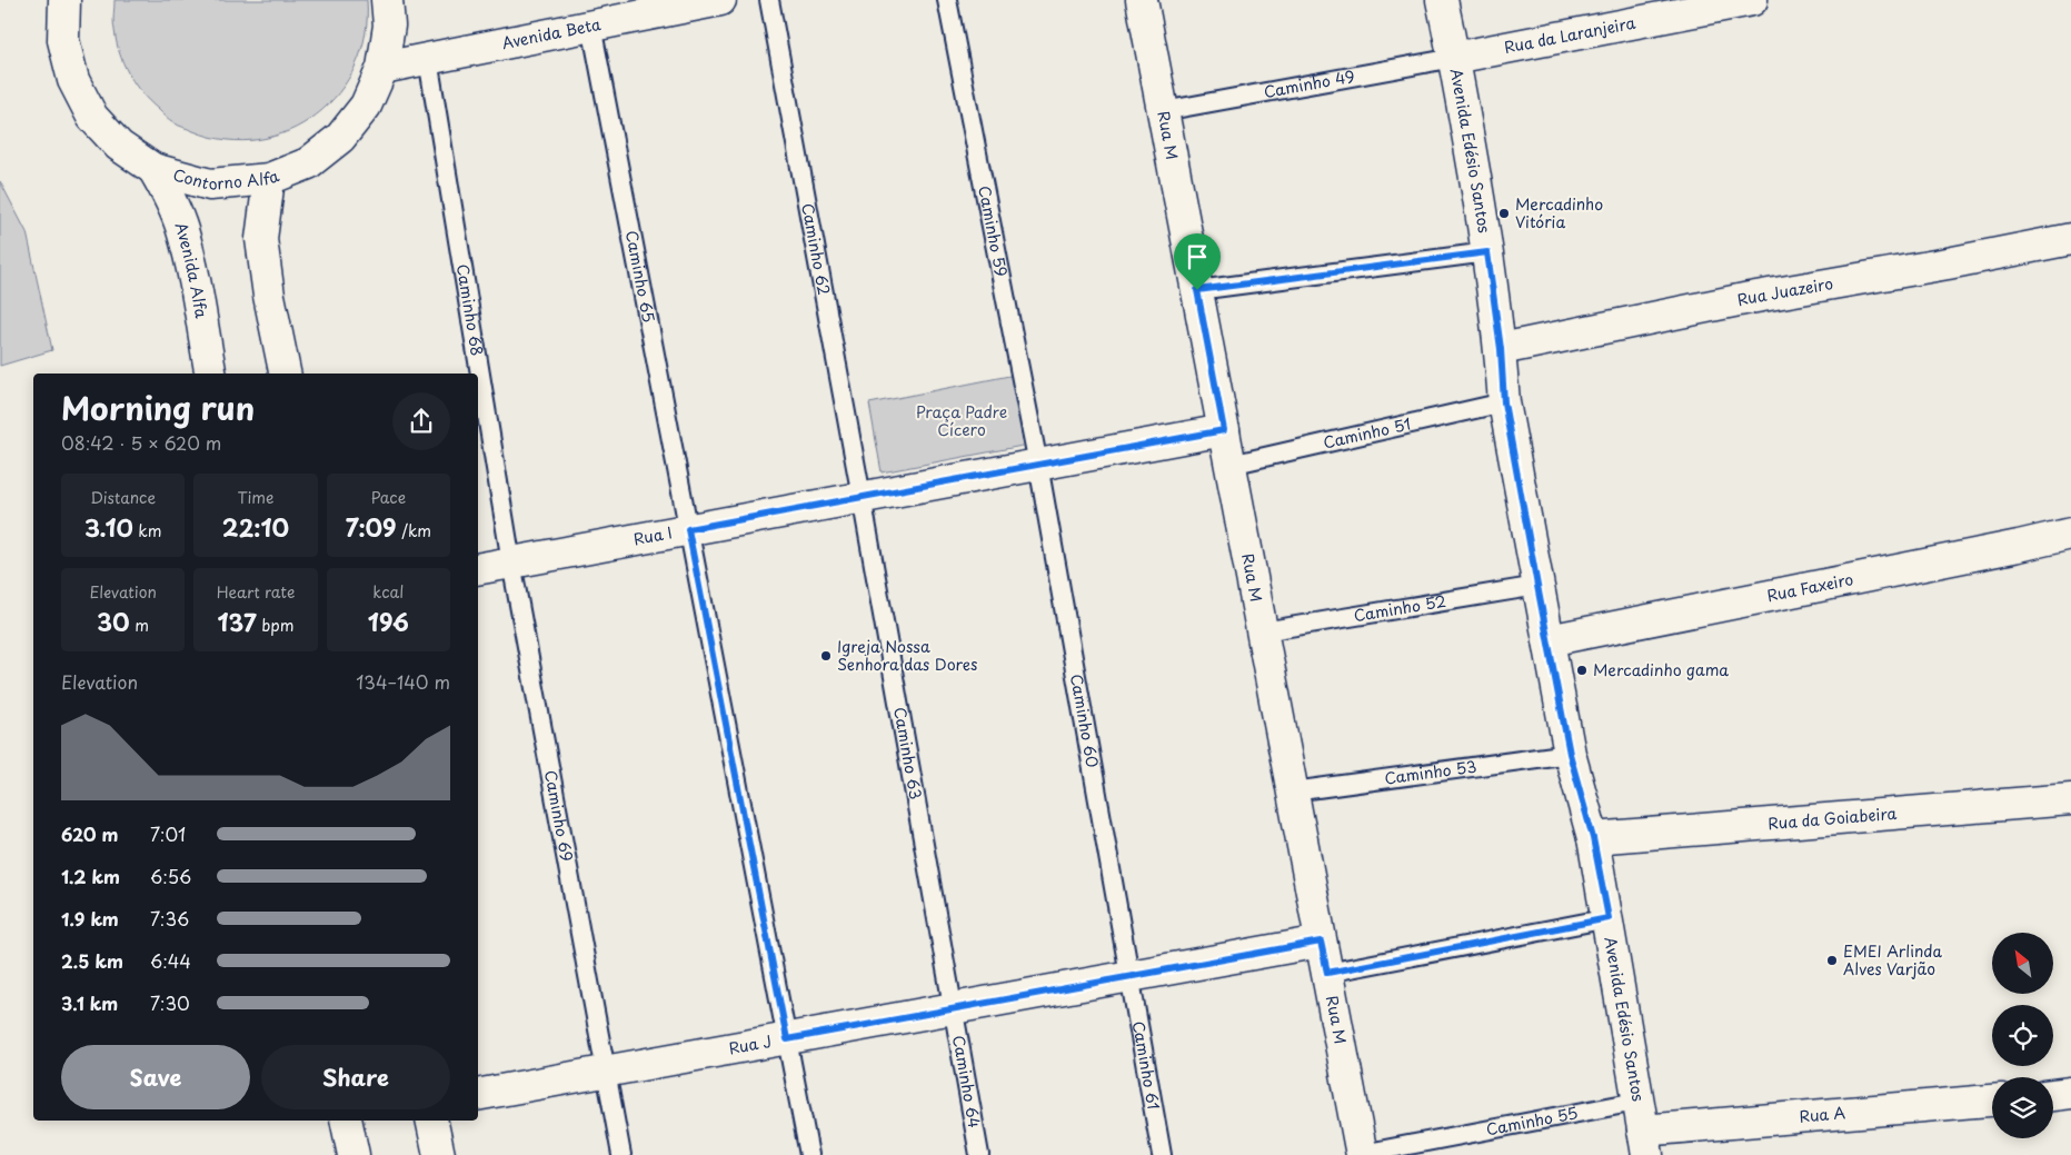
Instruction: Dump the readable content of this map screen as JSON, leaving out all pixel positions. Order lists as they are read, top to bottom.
{
  "streets": {
    "street": [
      "Avenida Beta",
      "Rua da Laranjeira",
      "Rua M",
      "Avenida Edésio Santos",
      "Contorno Alfa",
      "Avenida Alfa",
      "Rua Juazeiro",
      "Rua I",
      "Rua Faxeiro",
      "Rua da Goiabeira",
      "Rua J",
      "Rua A"
    ],
    "lane": [
      "Caminho 49",
      "Caminho 59",
      "Caminho 62",
      "Caminho 65",
      "Caminho 68",
      "Caminho 51",
      "Caminho 52",
      "Caminho 60",
      "Caminho 63",
      "Caminho 53",
      "Caminho 69",
      "Caminho 61",
      "Caminho 64",
      "Caminho 55"
    ]
  },
  "crossings": [
    ["Avenida Beta", "Contorno Alfa"],
    ["Avenida Beta", "Caminho 65"],
    ["Avenida Beta", "Caminho 68"],
    ["Rua da Laranjeira", "Caminho 49"],
    ["Rua da Laranjeira", "Avenida Edésio Santos"],
    ["Caminho 49", "Rua M"],
    ["Caminho 49", "Avenida Edésio Santos"],
    ["Rua M", "Caminho 51"],
    ["Rua M", "Rua I"],
    ["Rua M", "Caminho 52"],
    ["Rua M", "Caminho 53"],
    ["Rua M", "Rua J"],
    ["Rua M", "Caminho 55"],
    ["Avenida Edésio Santos", "Rua Juazeiro"],
    ["Avenida Edésio Santos", "Caminho 51"],
    ["Avenida Edésio Santos", "Rua Faxeiro"],
    ["Avenida Edésio Santos", "Caminho 52"],
    ["Avenida Edésio Santos", "Caminho 53"],
    ["Avenida Edésio Santos", "Rua da Goiabeira"],
    ["Avenida Edésio Santos", "Rua A"],
    ["Avenida Edésio Santos", "Caminho 55"],
    ["Contorno Alfa", "Avenida Alfa"],
    ["Caminho 59", "Rua I"],
    ["Caminho 59", "Caminho 60"],
    ["Caminho 62", "Rua I"],
    ["Caminho 62", "Caminho 63"],
    ["Caminho 65", "Rua I"],
    ["Caminho 65", "Rua J"],
    ["Caminho 68", "Rua I"],
    ["Caminho 68", "Caminho 69"],
    ["Rua I", "Caminho 60"],
    ["Rua I", "Caminho 63"],
    ["Rua I", "Caminho 69"],
    ["Caminho 60", "Rua J"],
    ["Caminho 60", "Caminho 61"],
    ["Caminho 63", "Rua J"],
    ["Caminho 63", "Caminho 64"],
    ["Caminho 69", "Rua J"],
    ["Rua J", "Caminho 61"],
    ["Rua J", "Caminho 64"],
    ["Rua A", "Caminho 55"]
  ],
  "parks": ["Praça Padre Cícero"],
  "places": [
    "Mercadinho Vitória",
    "Igreja Nossa Senhora das Dores",
    "Mercadinho gama",
    "EMEI Arlinda Alves Varjão"
  ],
  "north": "top left",
  "page": {
    "heading": ["Morning run", "08:42 · 5 × 620 m"],
    "stats": [
      ["Distance", "3.10 km"],
      ["Time", "22:10"],
      ["Pace", "7:09 /km"],
      ["Elevation", "30 m"],
      ["Heart rate", "137 bpm"],
      ["kcal", "196"]
    ],
    "chart": ["Elevation", "134–140 m"],
    "list": [
      {
        "name": "620 m",
        "note": "7:01"
      },
      {
        "name": "1.2 km",
        "note": "6:56"
      },
      {
        "name": "1.9 km",
        "note": "7:36"
      },
      {
        "name": "2.5 km",
        "note": "6:44"
      },
      {
        "name": "3.1 km",
        "note": "7:30"
      }
    ],
    "buttons": ["Save", "Share"]
  }
}
